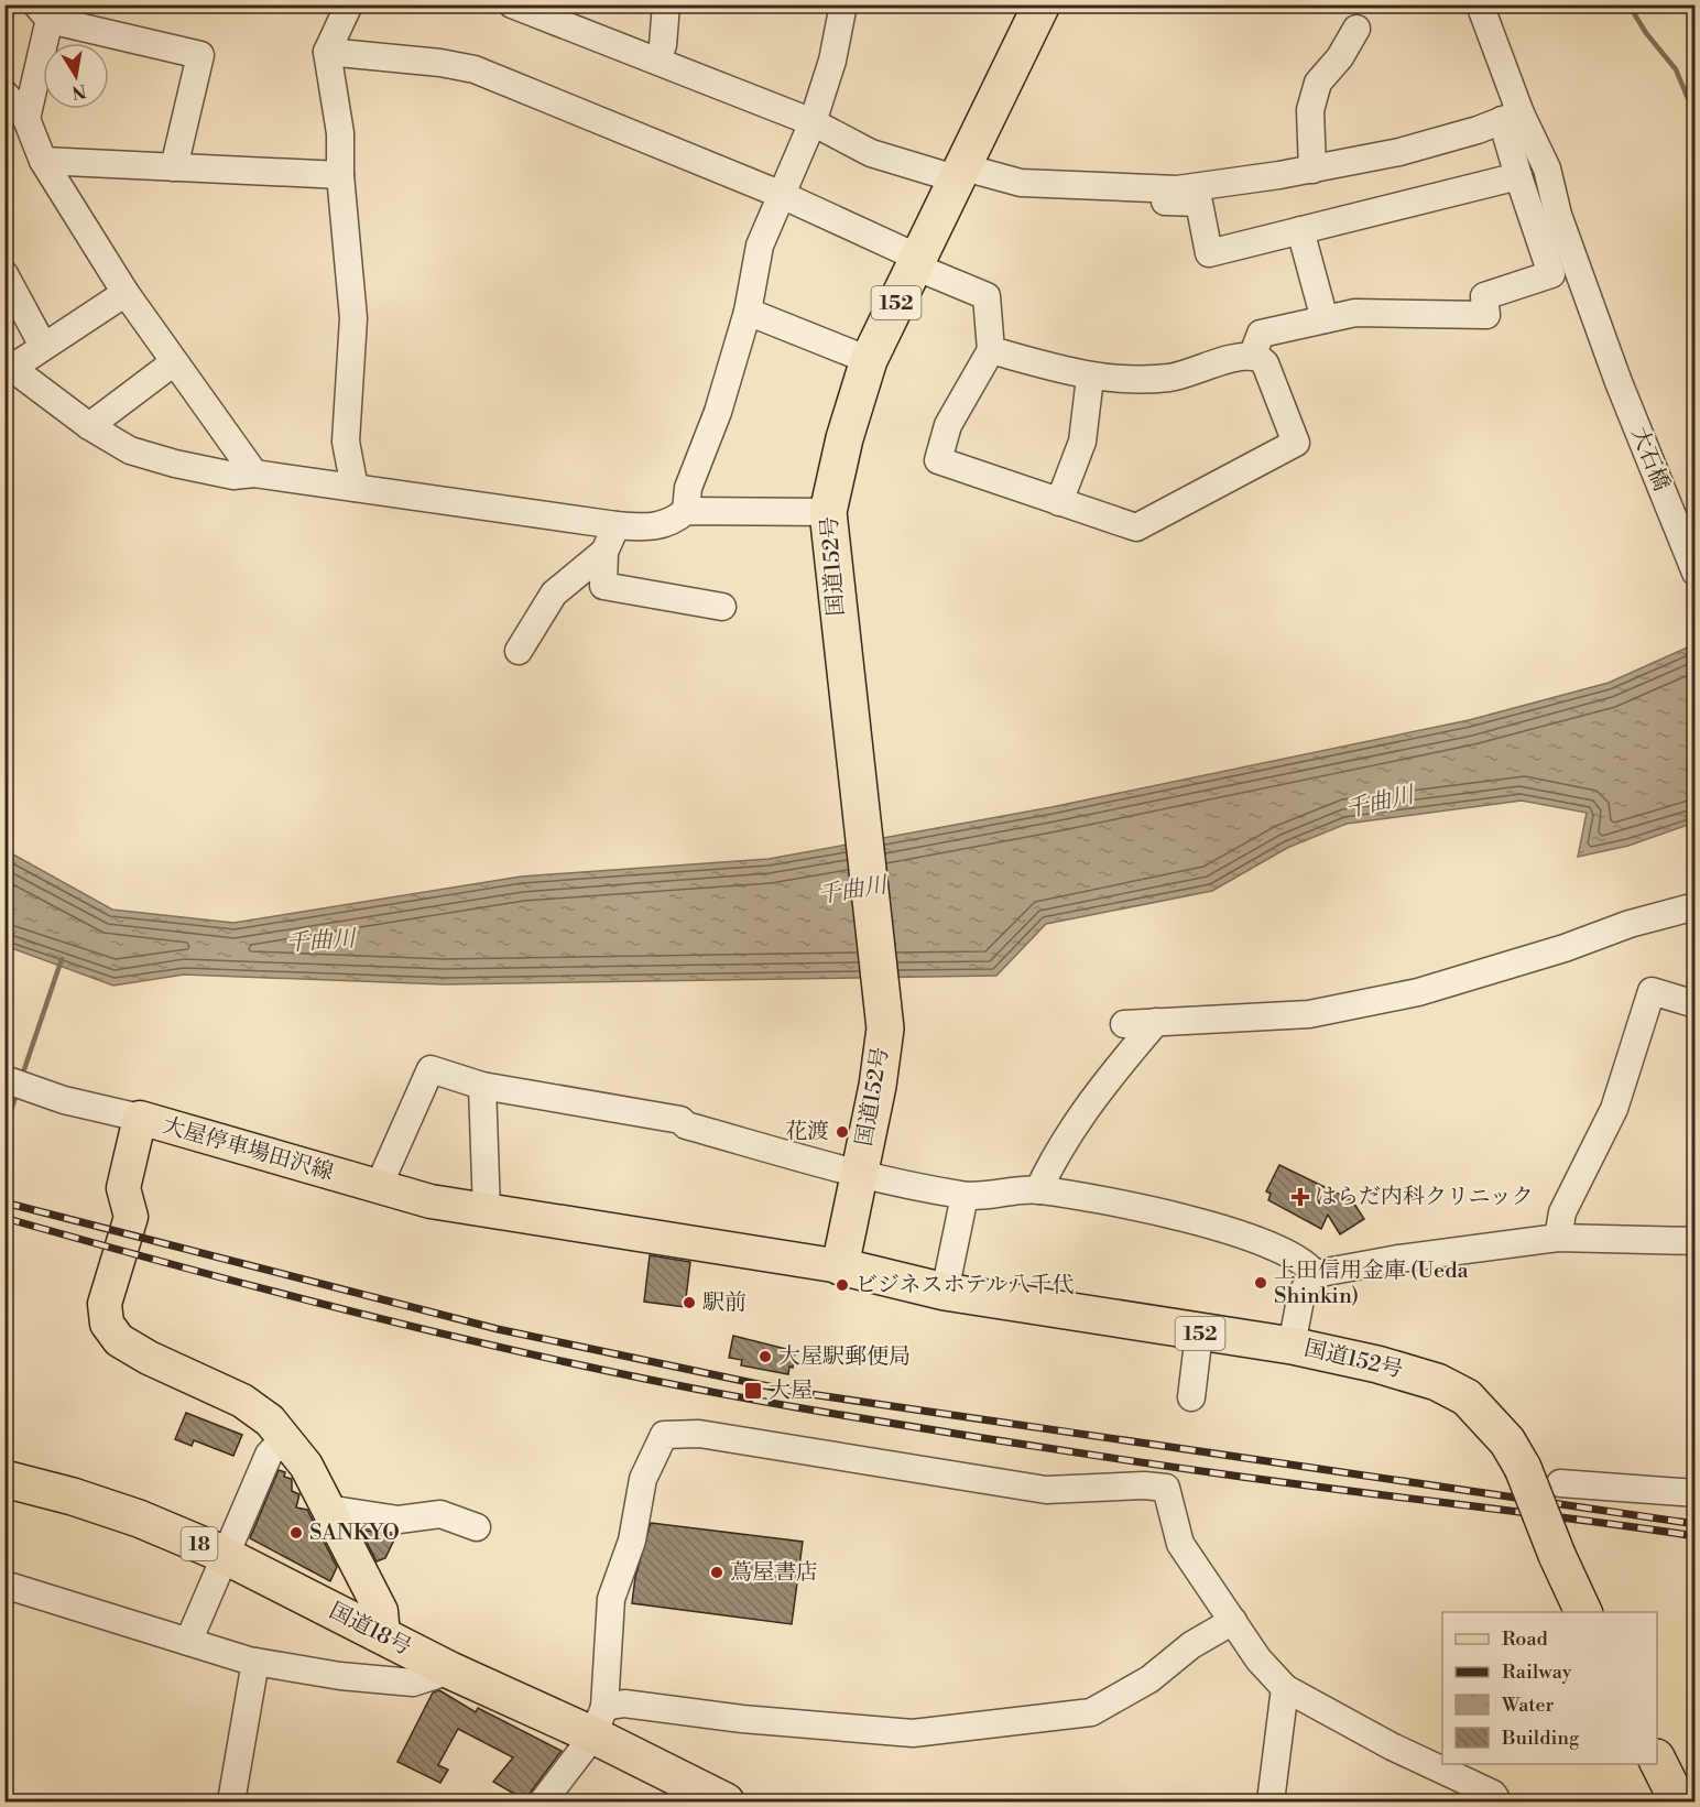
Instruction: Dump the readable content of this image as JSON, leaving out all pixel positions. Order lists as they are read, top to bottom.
{
  "streets": {
    "highway": [
      "152",
      "国道152号",
      "18",
      "国道18号"
    ],
    "main road": ["大屋停車場田沢線"],
    "street": ["大石橋"]
  },
  "crossings": [
    ["国道152号", "大屋停車場田沢線"],
    ["大屋停車場田沢線", "国道18号"]
  ],
  "water": ["千曲川"],
  "places": {
    "other": [
      "花渡",
      "上田信用金庫 (Ueda Shinkin)",
      "ビジネスホテル八千代",
      "駅前",
      "大屋駅郵便局",
      "SANKYO",
      "蔦屋書店"
    ],
    "health": ["はらだ内科クリニック"],
    "transit": ["大屋"]
  },
  "legend": [
    "Road",
    "Railway",
    "Water",
    "Building"
  ],
  "north": "bottom"
}
